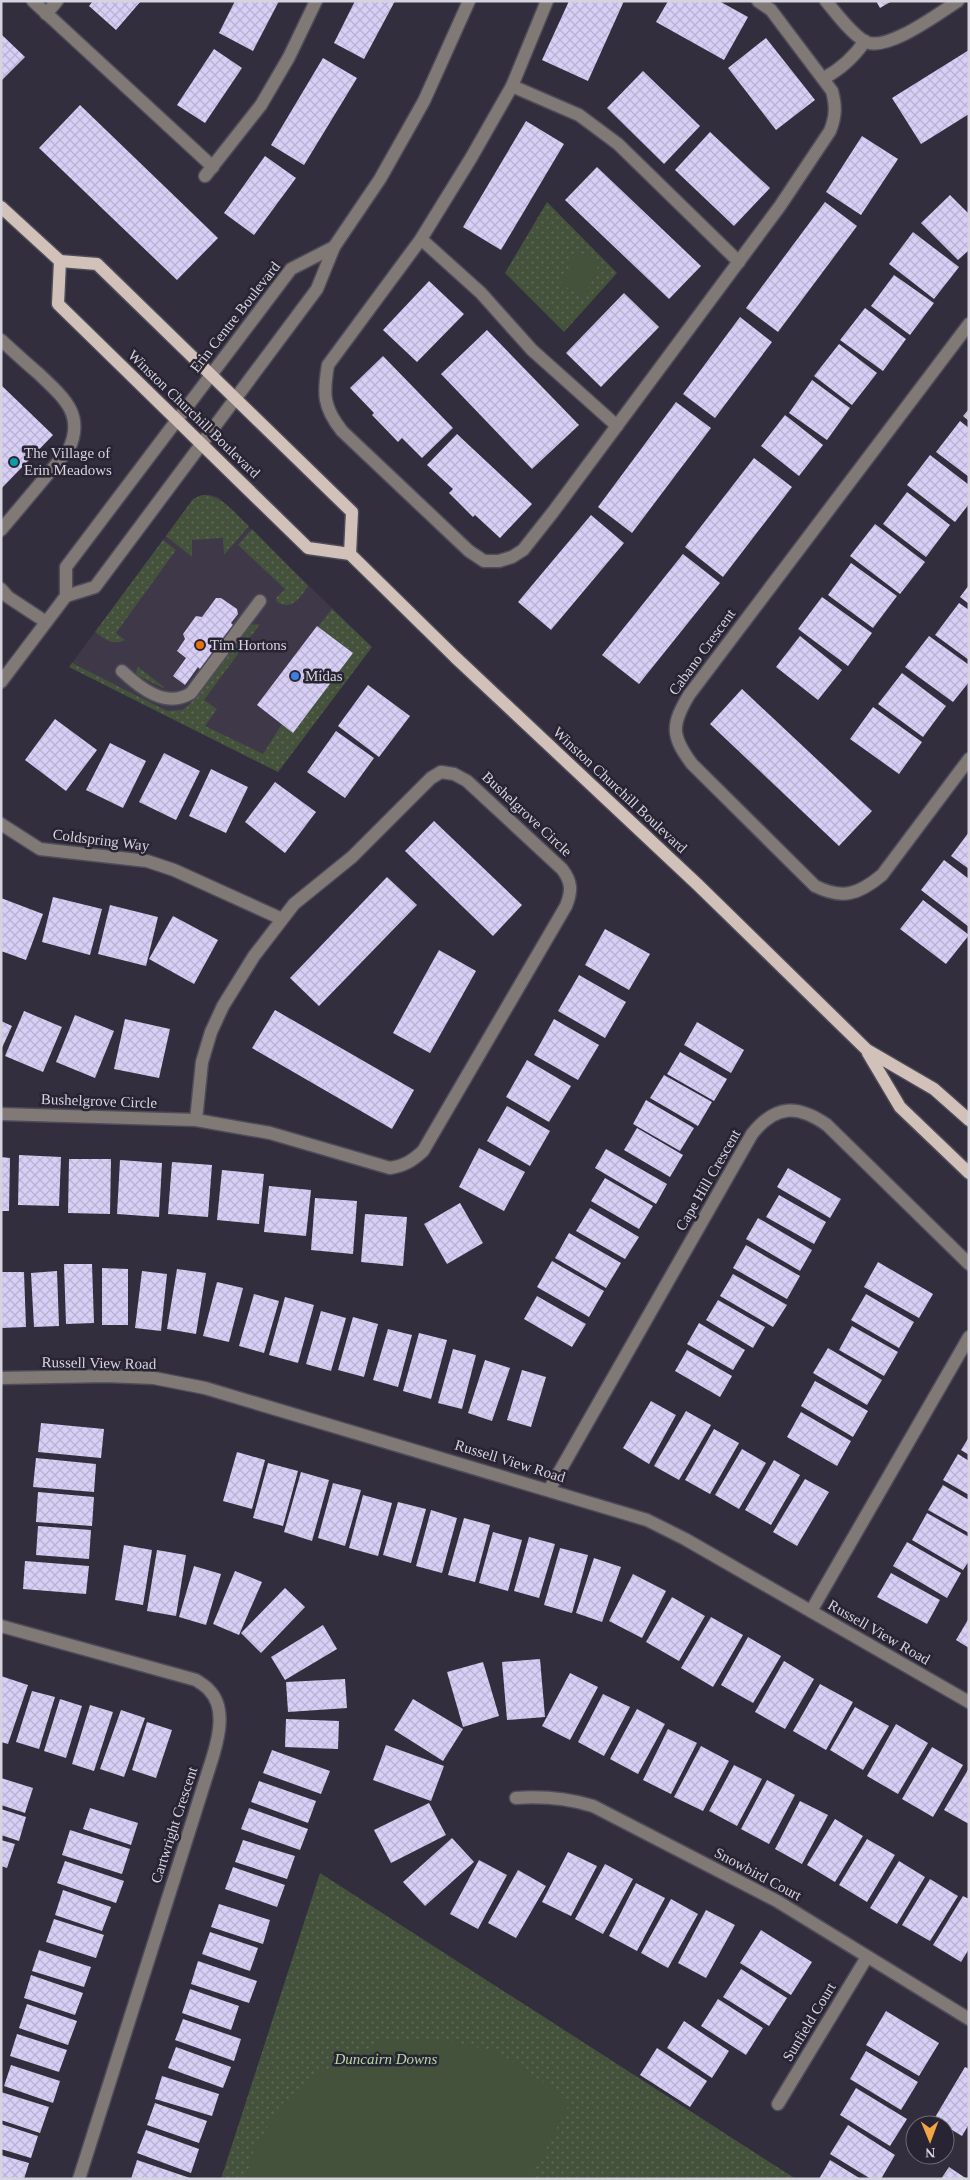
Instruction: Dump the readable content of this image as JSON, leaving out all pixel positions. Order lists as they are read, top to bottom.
{
  "streets": {
    "main road": ["Winston Churchill Boulevard"],
    "street": [
      "Erin Centre Boulevard",
      "Cabano Crescent",
      "Bushelgrove Circle",
      "Coldspring Way",
      "Cape Hill Crescent",
      "Russell View Road",
      "Cartwright Crescent",
      "Snowbird Court",
      "Sunfield Court"
    ]
  },
  "crossings": [
    ["Erin Centre Boulevard", "Winston Churchill Boulevard"],
    ["Bushelgrove Circle", "Coldspring Way"],
    ["Cape Hill Crescent", "Russell View Road"],
    ["Snowbird Court", "Sunfield Court"]
  ],
  "parks": ["Duncairn Downs"],
  "places": ["The Village of Erin Meadows", "Tim Hortons", "Midas"],
  "north": "bottom"
}
